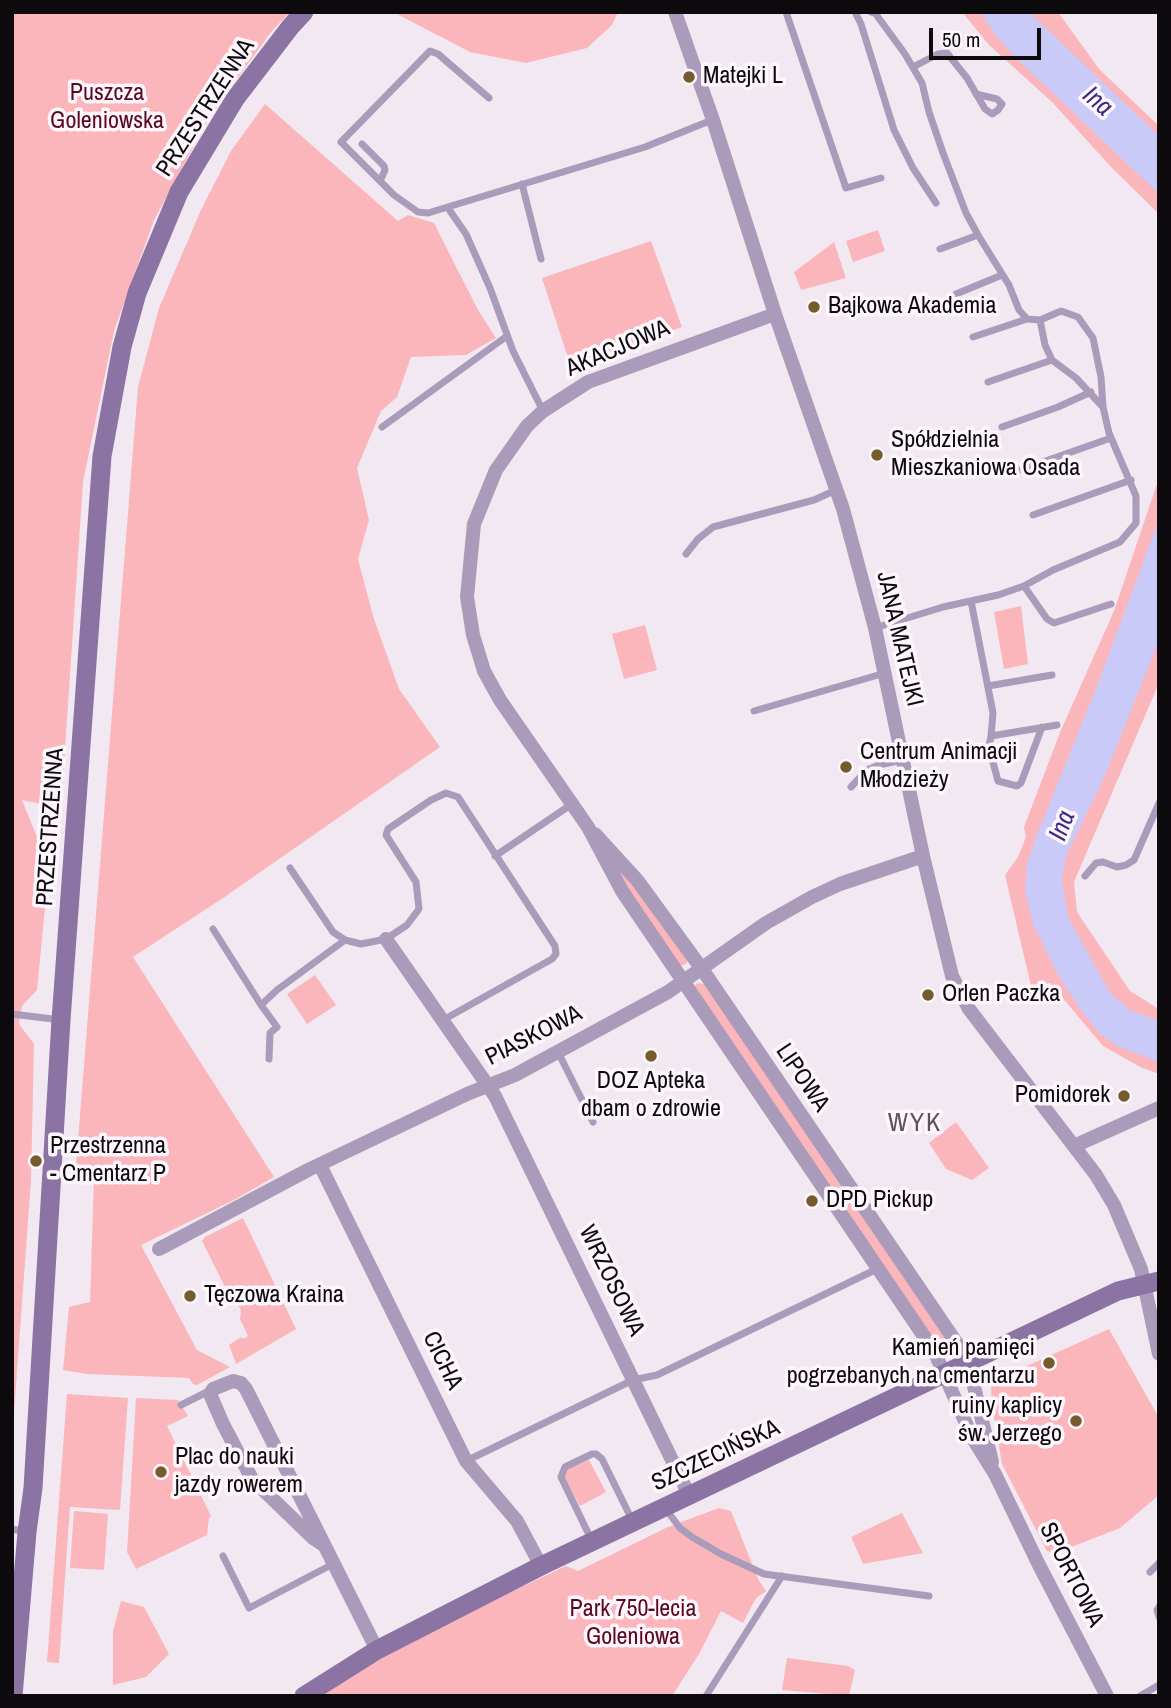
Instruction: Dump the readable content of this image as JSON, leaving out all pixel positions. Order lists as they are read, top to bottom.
{
  "streets": {
    "street": [
      "PRZESTRZENNA",
      "AKACJOWA",
      "JANA MATEJKI",
      "PIASKOWA",
      "LIPOWA",
      "WRZOSOWA",
      "CICHA",
      "SZCZECIŃSKA",
      "SPORTOWA"
    ]
  },
  "crossings": [
    ["AKACJOWA", "JANA MATEJKI"],
    ["AKACJOWA", "LIPOWA"],
    ["JANA MATEJKI", "PIASKOWA"],
    ["JANA MATEJKI", "SZCZECIŃSKA"],
    ["PIASKOWA", "LIPOWA"],
    ["PIASKOWA", "WRZOSOWA"],
    ["PIASKOWA", "CICHA"],
    ["LIPOWA", "SZCZECIŃSKA"],
    ["LIPOWA", "SPORTOWA"],
    ["WRZOSOWA", "SZCZECIŃSKA"],
    ["CICHA", "SZCZECIŃSKA"],
    ["SZCZECIŃSKA", "SPORTOWA"]
  ],
  "districts": ["WYK"],
  "water": ["Ina"],
  "parks": ["Puszcza Goleniowska", "Park 750-lecia Goleniowa"],
  "places": [
    "Matejki L",
    "Bajkowa Akademia",
    "Spółdzielnia Mieszkaniowa Osada",
    "Centrum Animacji Młodzieży",
    "Orlen Paczka",
    "DOZ Apteka dbam o zdrowie",
    "Pomidorek",
    "Przestrzenna - Cmentarz P",
    "DPD Pickup",
    "Tęczowa Kraina",
    "Kamień pamięci pogrzebanych na cmentarzu",
    "ruiny kaplicy św. Jerzego",
    "Plac do nauki jazdy rowerem"
  ],
  "scale_bar": "50 m"
}
